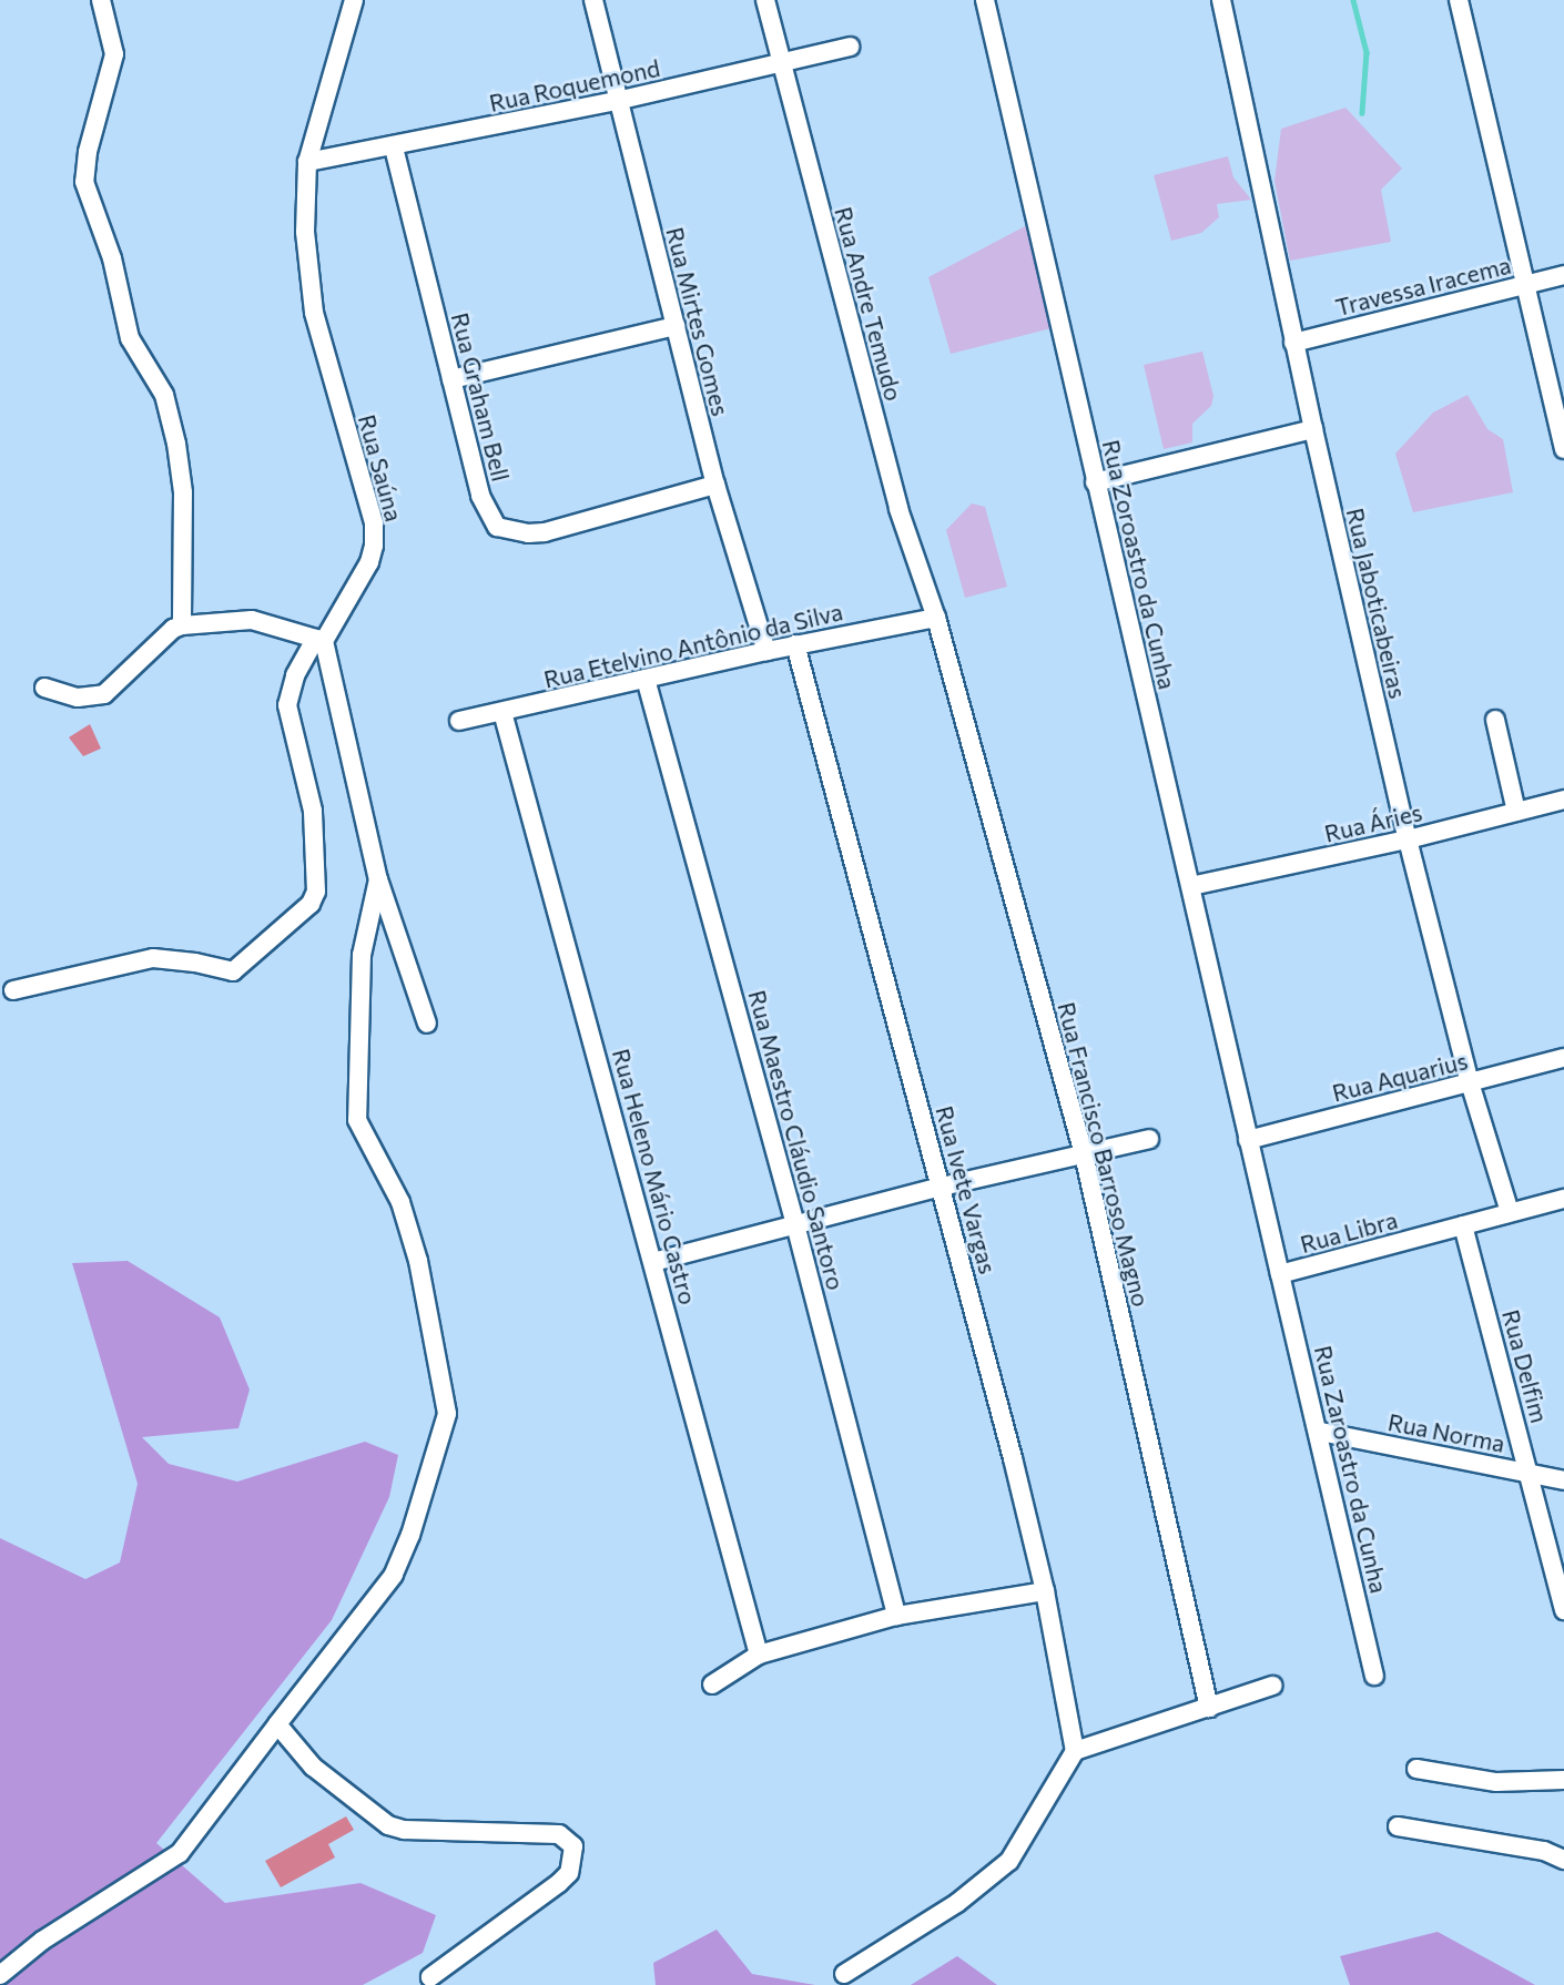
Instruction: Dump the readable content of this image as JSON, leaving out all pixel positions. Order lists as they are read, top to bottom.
{
  "streets": {
    "street": [
      "Rua Roquemond",
      "Travessa Iracema",
      "Rua Andre Temudo",
      "Rua Mirtes Gomes",
      "Rua Graham Bell",
      "Rua Saúna",
      "Rua Zoroastro da Cunha",
      "Rua Jaboticabeiras",
      "Rua Etelvino Antônio da Silva",
      "Rua Áries",
      "Rua Aquarius",
      "Rua Maestro Cláudio Santoro",
      "Rua Francisco Barroso Magno",
      "Rua Heleno Mário Castro",
      "Rua Ivete Vargas",
      "Rua Libra",
      "Rua Delfim",
      "Rua Norma",
      "Rua Zaroastro da Cunha"
    ]
  },
  "crossings": [
    ["Rua Roquemond", "Rua Andre Temudo"],
    ["Rua Roquemond", "Rua Mirtes Gomes"],
    ["Rua Roquemond", "Rua Graham Bell"],
    ["Rua Roquemond", "Rua Saúna"],
    ["Travessa Iracema", "Rua Jaboticabeiras"],
    ["Rua Andre Temudo", "Rua Etelvino Antônio da Silva"],
    ["Rua Andre Temudo", "Rua Francisco Barroso Magno"],
    ["Rua Mirtes Gomes", "Rua Graham Bell"],
    ["Rua Mirtes Gomes", "Rua Etelvino Antônio da Silva"],
    ["Rua Zoroastro da Cunha", "Rua Áries"],
    ["Rua Zoroastro da Cunha", "Rua Aquarius"],
    ["Rua Zoroastro da Cunha", "Rua Libra"],
    ["Rua Jaboticabeiras", "Rua Áries"],
    ["Rua Jaboticabeiras", "Rua Aquarius"],
    ["Rua Jaboticabeiras", "Rua Libra"],
    ["Rua Etelvino Antônio da Silva", "Rua Maestro Cláudio Santoro"],
    ["Rua Etelvino Antônio da Silva", "Rua Francisco Barroso Magno"],
    ["Rua Etelvino Antônio da Silva", "Rua Heleno Mário Castro"],
    ["Rua Etelvino Antônio da Silva", "Rua Ivete Vargas"],
    ["Rua Aquarius", "Rua Libra"],
    ["Rua Libra", "Rua Delfim"],
    ["Rua Libra", "Rua Zaroastro da Cunha"],
    ["Rua Delfim", "Rua Norma"],
    ["Rua Norma", "Rua Zaroastro da Cunha"]
  ]
}
